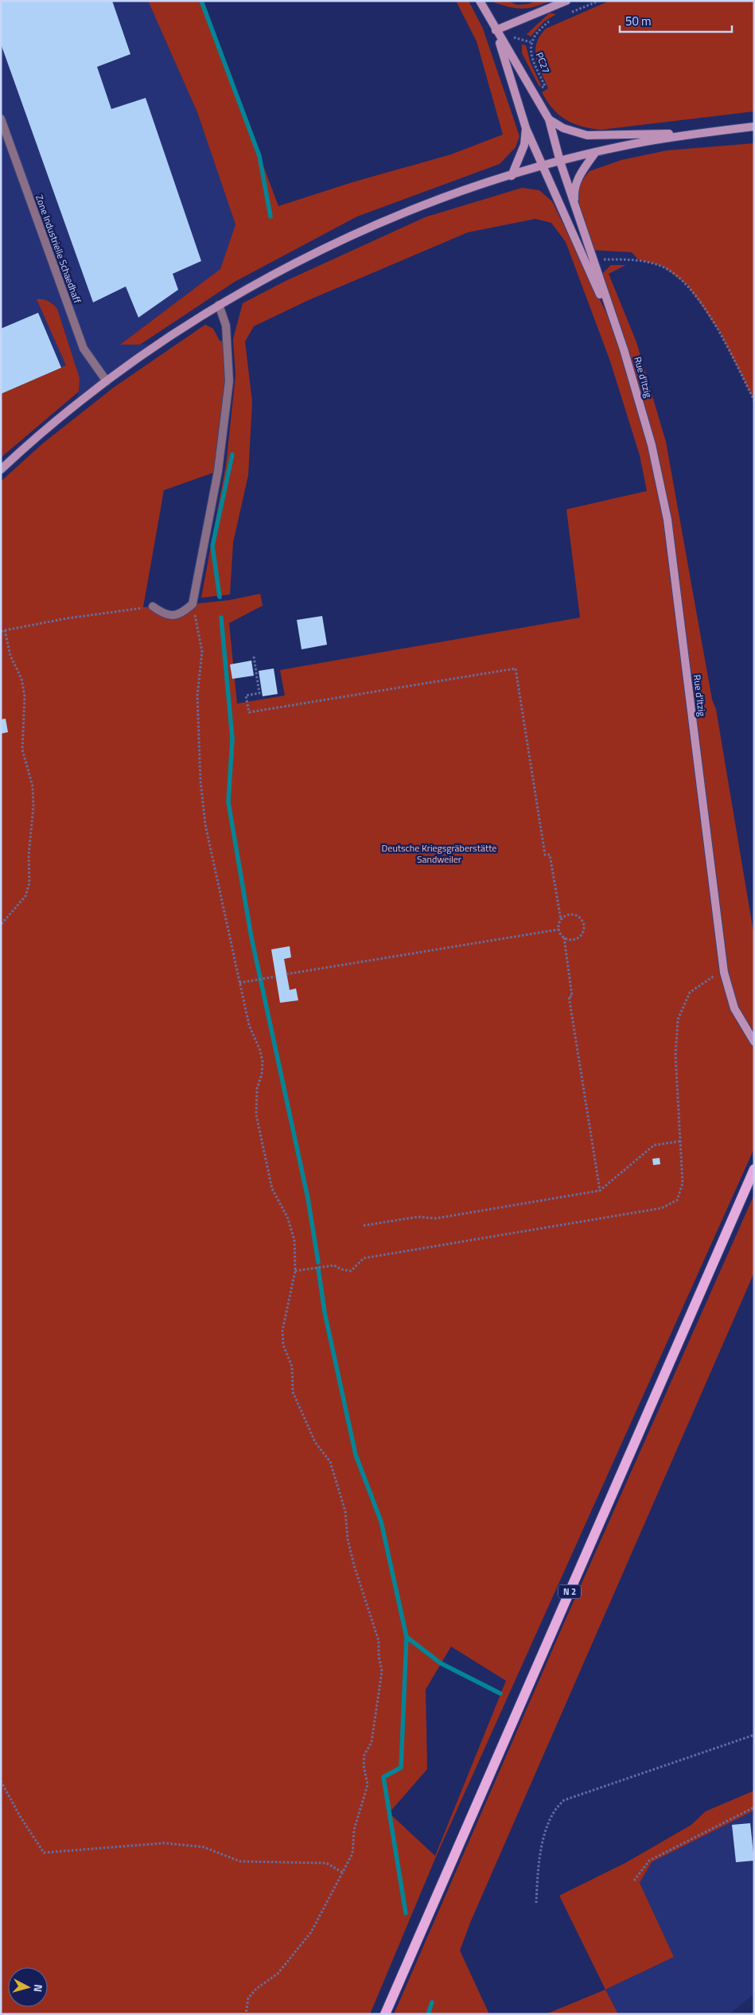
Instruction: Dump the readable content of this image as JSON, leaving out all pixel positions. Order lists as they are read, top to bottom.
{
  "streets": {
    "main road": ["Rue d'Itzig", "N 2"],
    "lane": ["Zone Industrielle Schaedhaff"],
    "path": ["PC27"]
  },
  "crossings": [
    ["PC27", "Rue d'Itzig"]
  ],
  "parks": ["Deutsche Kriegsgräberstätte Sandweiler"],
  "scale_bar": "50 m",
  "north": "right"
}
